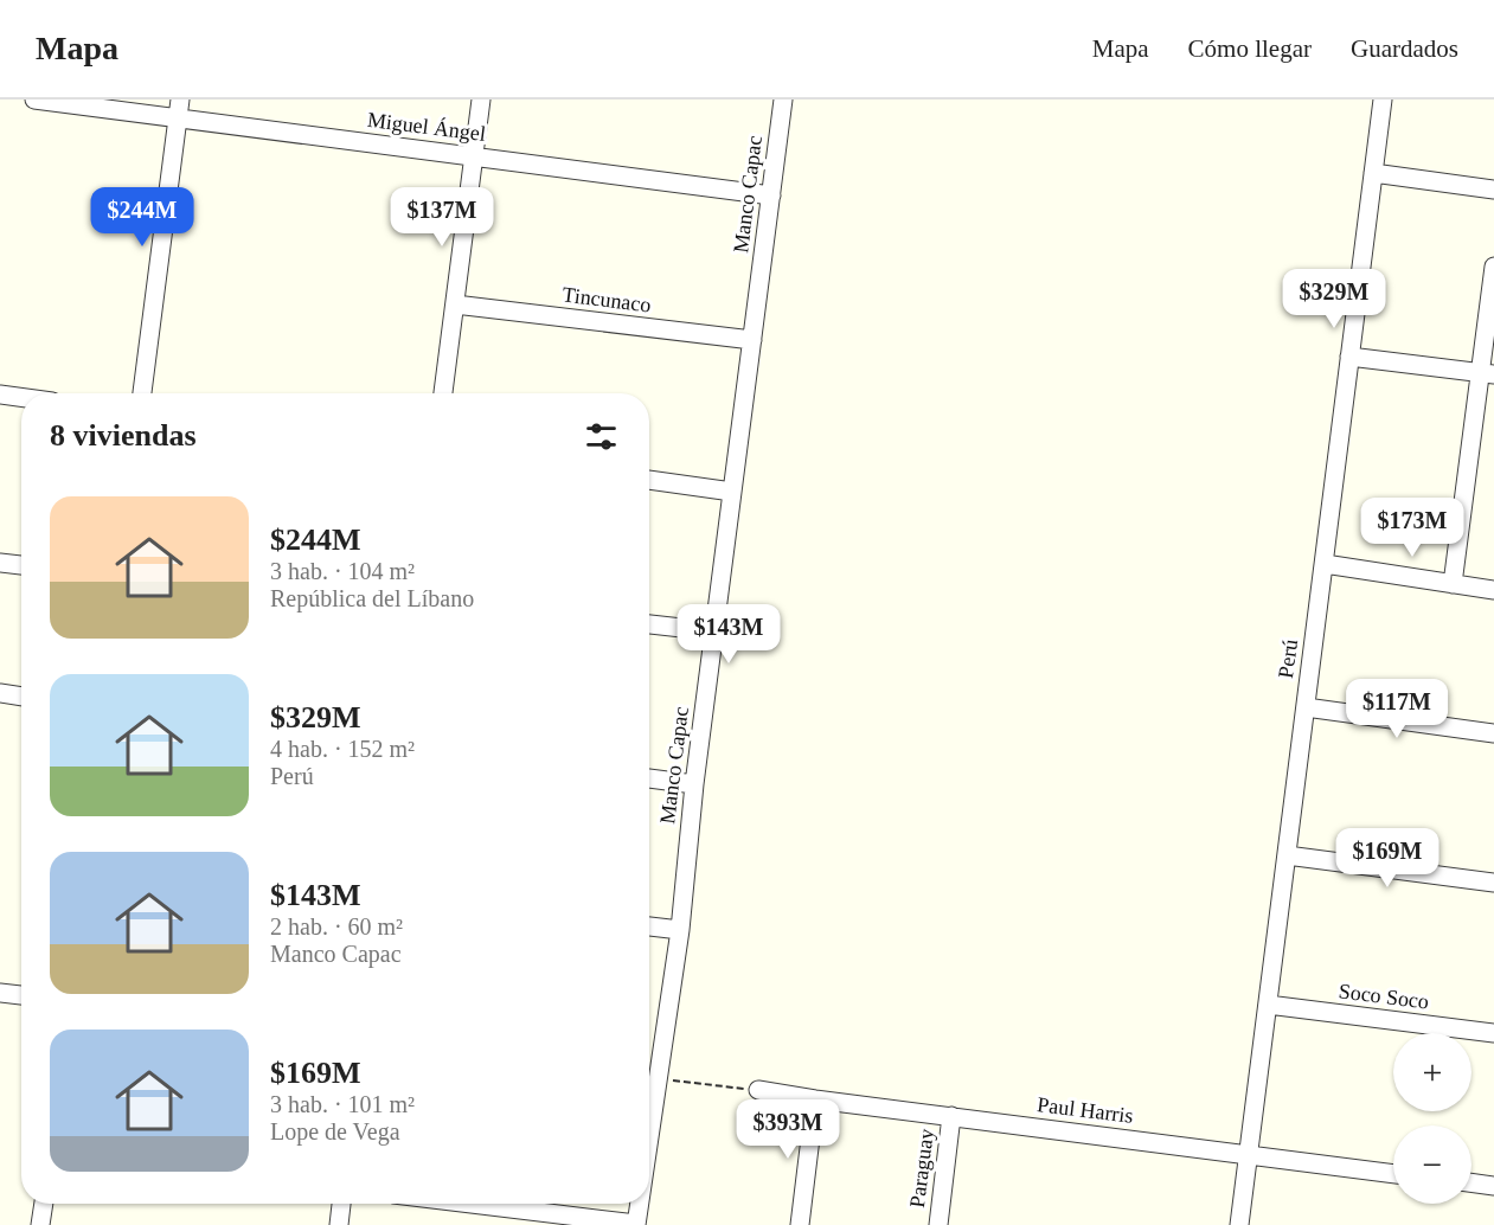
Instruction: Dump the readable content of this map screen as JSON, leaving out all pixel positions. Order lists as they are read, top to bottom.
{
  "streets": {
    "street": [
      "Miguel Ángel",
      "Manco Capac",
      "Tincunaco",
      "Perú",
      "Soco Soco",
      "Paul Harris",
      "Paraguay"
    ]
  },
  "crossings": [
    ["Miguel Ángel", "Manco Capac"],
    ["Manco Capac", "Tincunaco"],
    ["Perú", "Soco Soco"],
    ["Perú", "Paul Harris"],
    ["Paul Harris", "Paraguay"]
  ],
  "page": {
    "header": "Mapa",
    "nav": ["Mapa", "Cómo llegar", "Guardados"],
    "price": [
      "$244M",
      "$137M",
      "$329M",
      "$173M",
      "$143M",
      "$117M",
      "$169M",
      "$393M"
    ],
    "heading": "8 viviendas",
    "list": [
      {
        "name": "$244M",
        "note": "3 hab. · 104 m² · República del Líbano"
      },
      {
        "name": "$329M",
        "note": "4 hab. · 152 m² · Perú"
      },
      {
        "name": "$143M",
        "note": "2 hab. · 60 m² · Manco Capac"
      },
      {
        "name": "$169M",
        "note": "3 hab. · 101 m² · Lope de Vega"
      }
    ],
    "map_buttons": ["+", "−"]
  }
}
